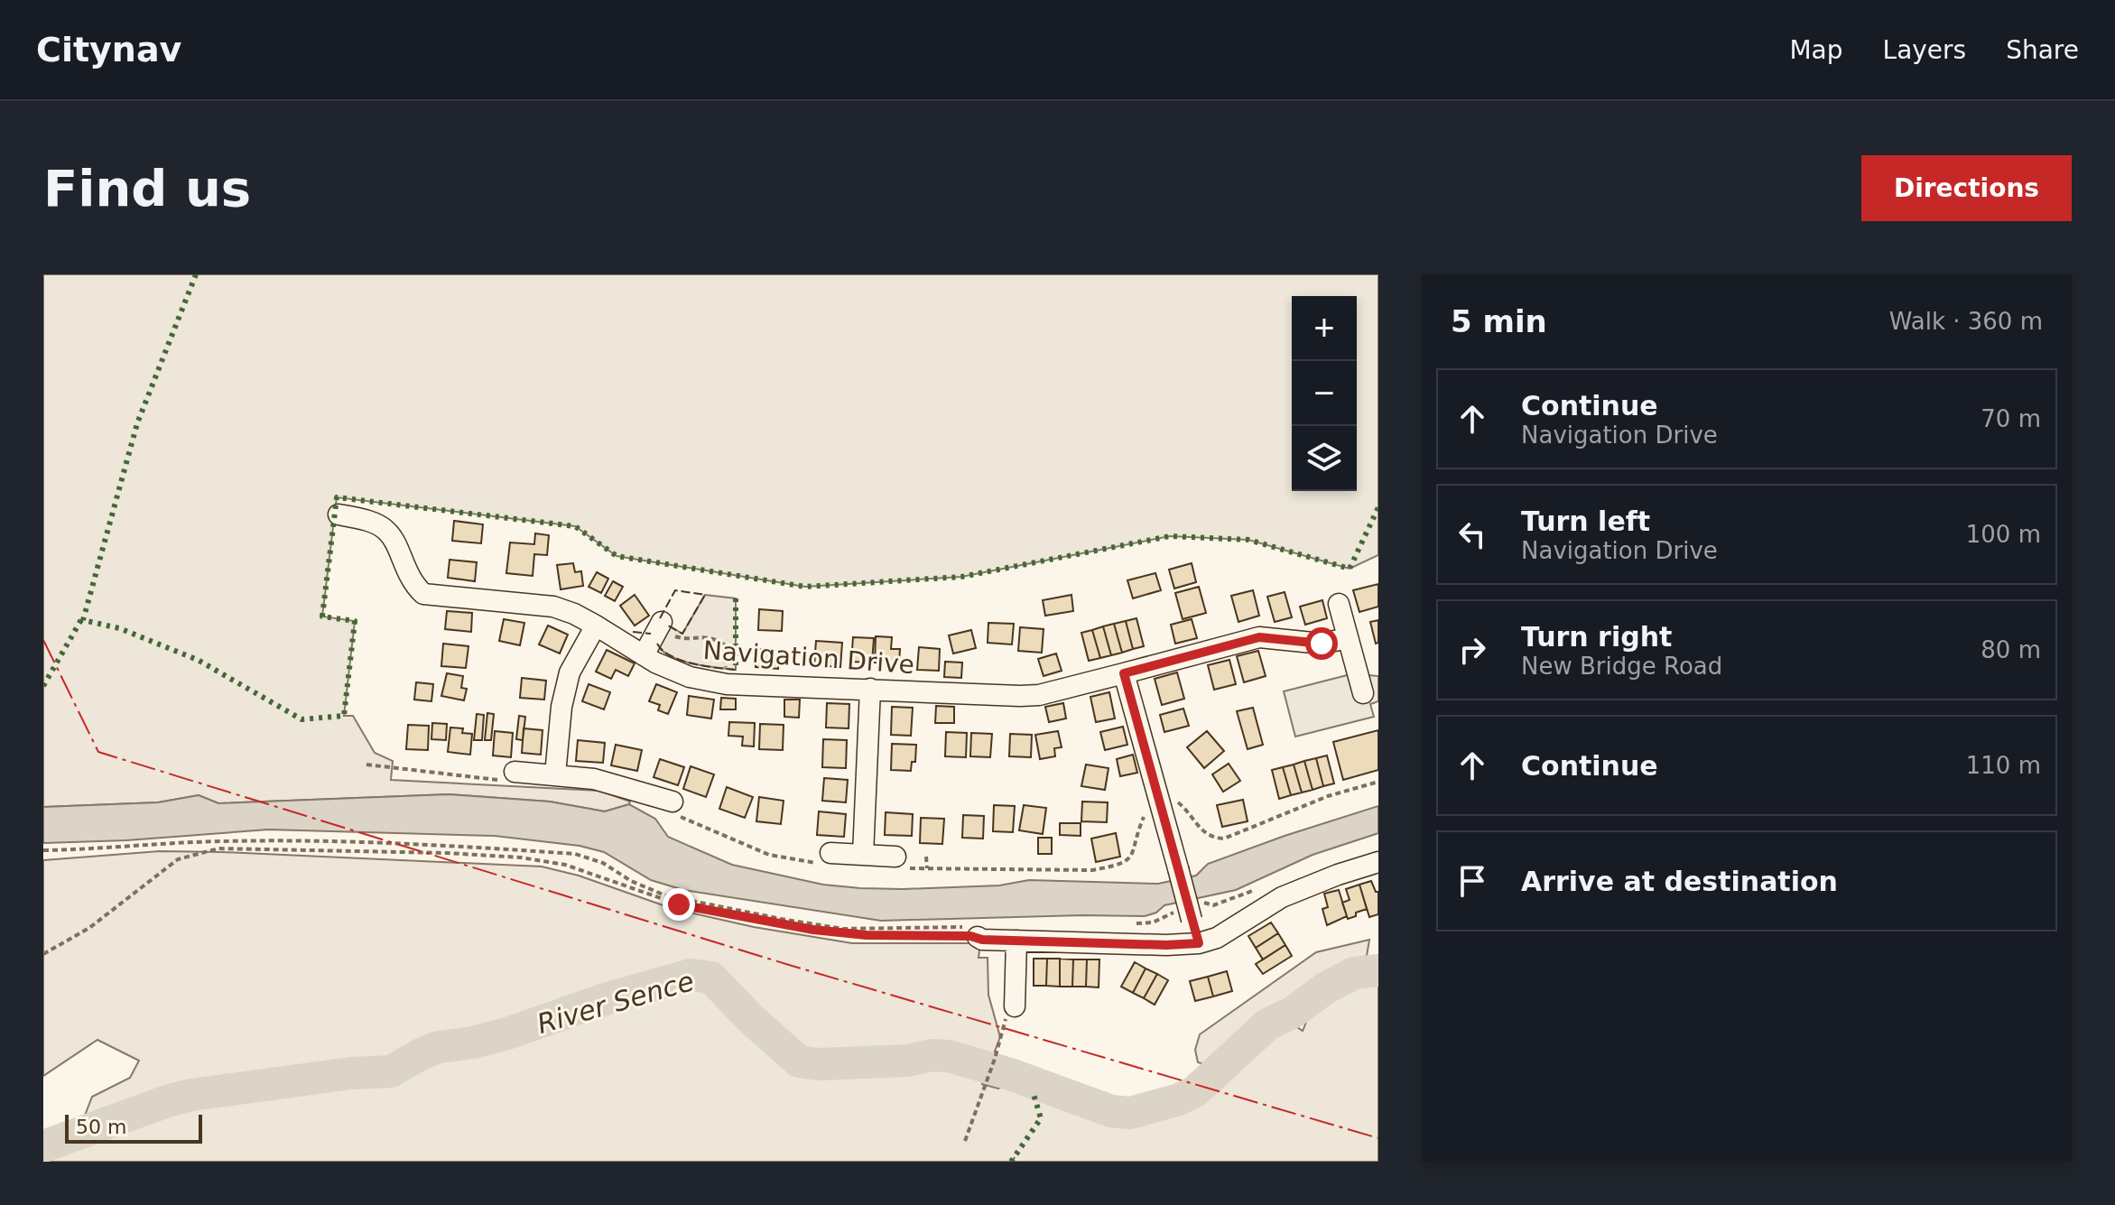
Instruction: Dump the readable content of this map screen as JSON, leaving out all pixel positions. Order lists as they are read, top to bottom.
{
  "streets": {
    "street": ["Navigation Drive"]
  },
  "water": ["River Sence"],
  "scale_bar": "50 m",
  "page": {
    "header": "Citynav",
    "nav": ["Map", "Layers", "Share"],
    "buttons": "Directions",
    "title": "Find us",
    "heading": ["5 min", "Walk · 360 m"],
    "map_buttons": ["+", "−"],
    "list": [
      ["Continue", "Navigation Drive", "70 m"],
      ["Turn left", "Navigation Drive", "100 m"],
      ["Turn right", "New Bridge Road", "80 m"],
      ["Continue", "110 m"],
      "Arrive at destination"
    ],
    "scale": "50 m"
  }
}
